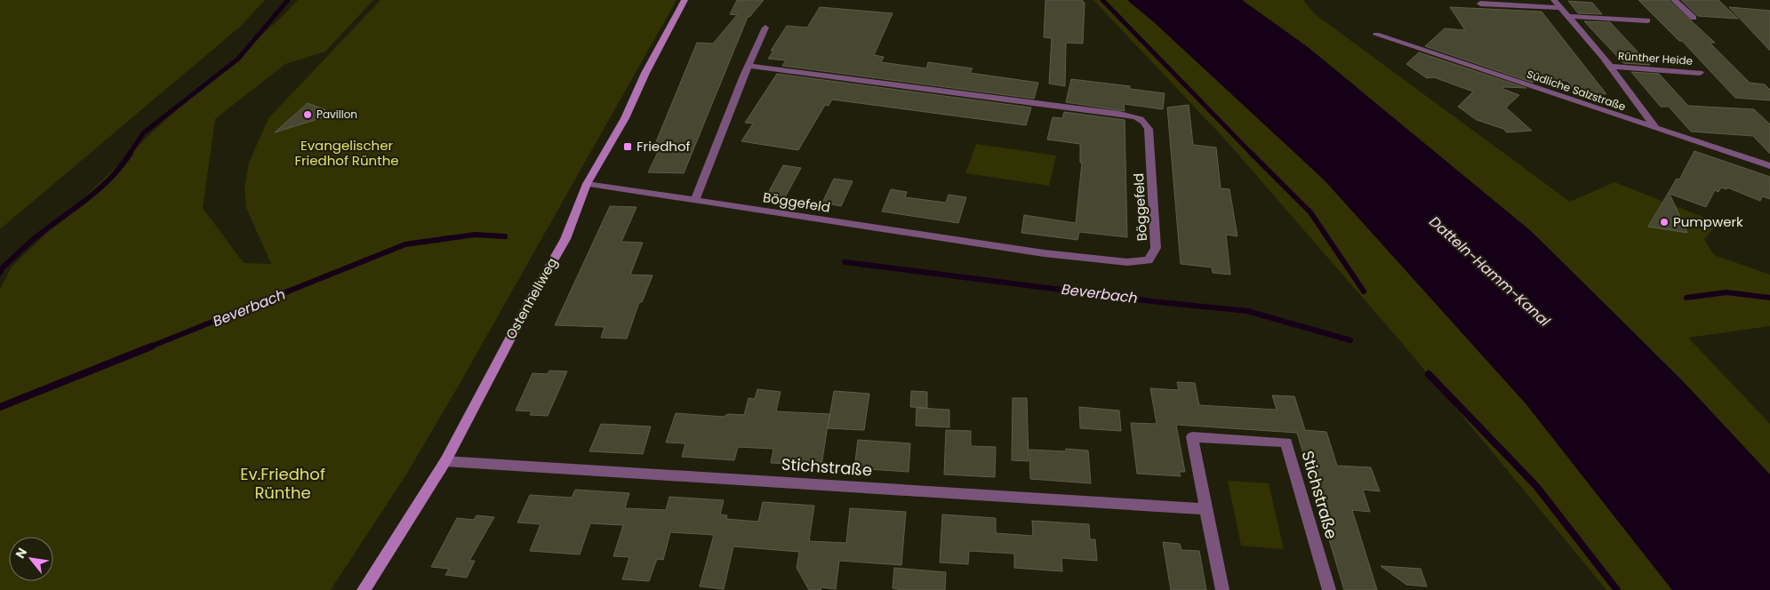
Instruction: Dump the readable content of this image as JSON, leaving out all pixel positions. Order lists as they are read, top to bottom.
{
  "streets": {
    "main road": ["Ostenhellweg"],
    "street": [
      "Rünther Heide",
      "Südliche Salzstraße",
      "Böggefeld",
      "Stichstraße"
    ]
  },
  "crossings": [
    ["Rünther Heide", "Südliche Salzstraße"],
    ["Böggefeld", "Ostenhellweg"],
    ["Ostenhellweg", "Stichstraße"]
  ],
  "water": ["Datteln-Hamm-Kanal", "Beverbach"],
  "parks": ["Evangelischer Friedhof Rünthe", "Ev.Friedhof Rünthe"],
  "places": {
    "other": ["Pavillon", "Pumpwerk"],
    "transit": ["Friedhof"]
  },
  "north": "top left"
}
